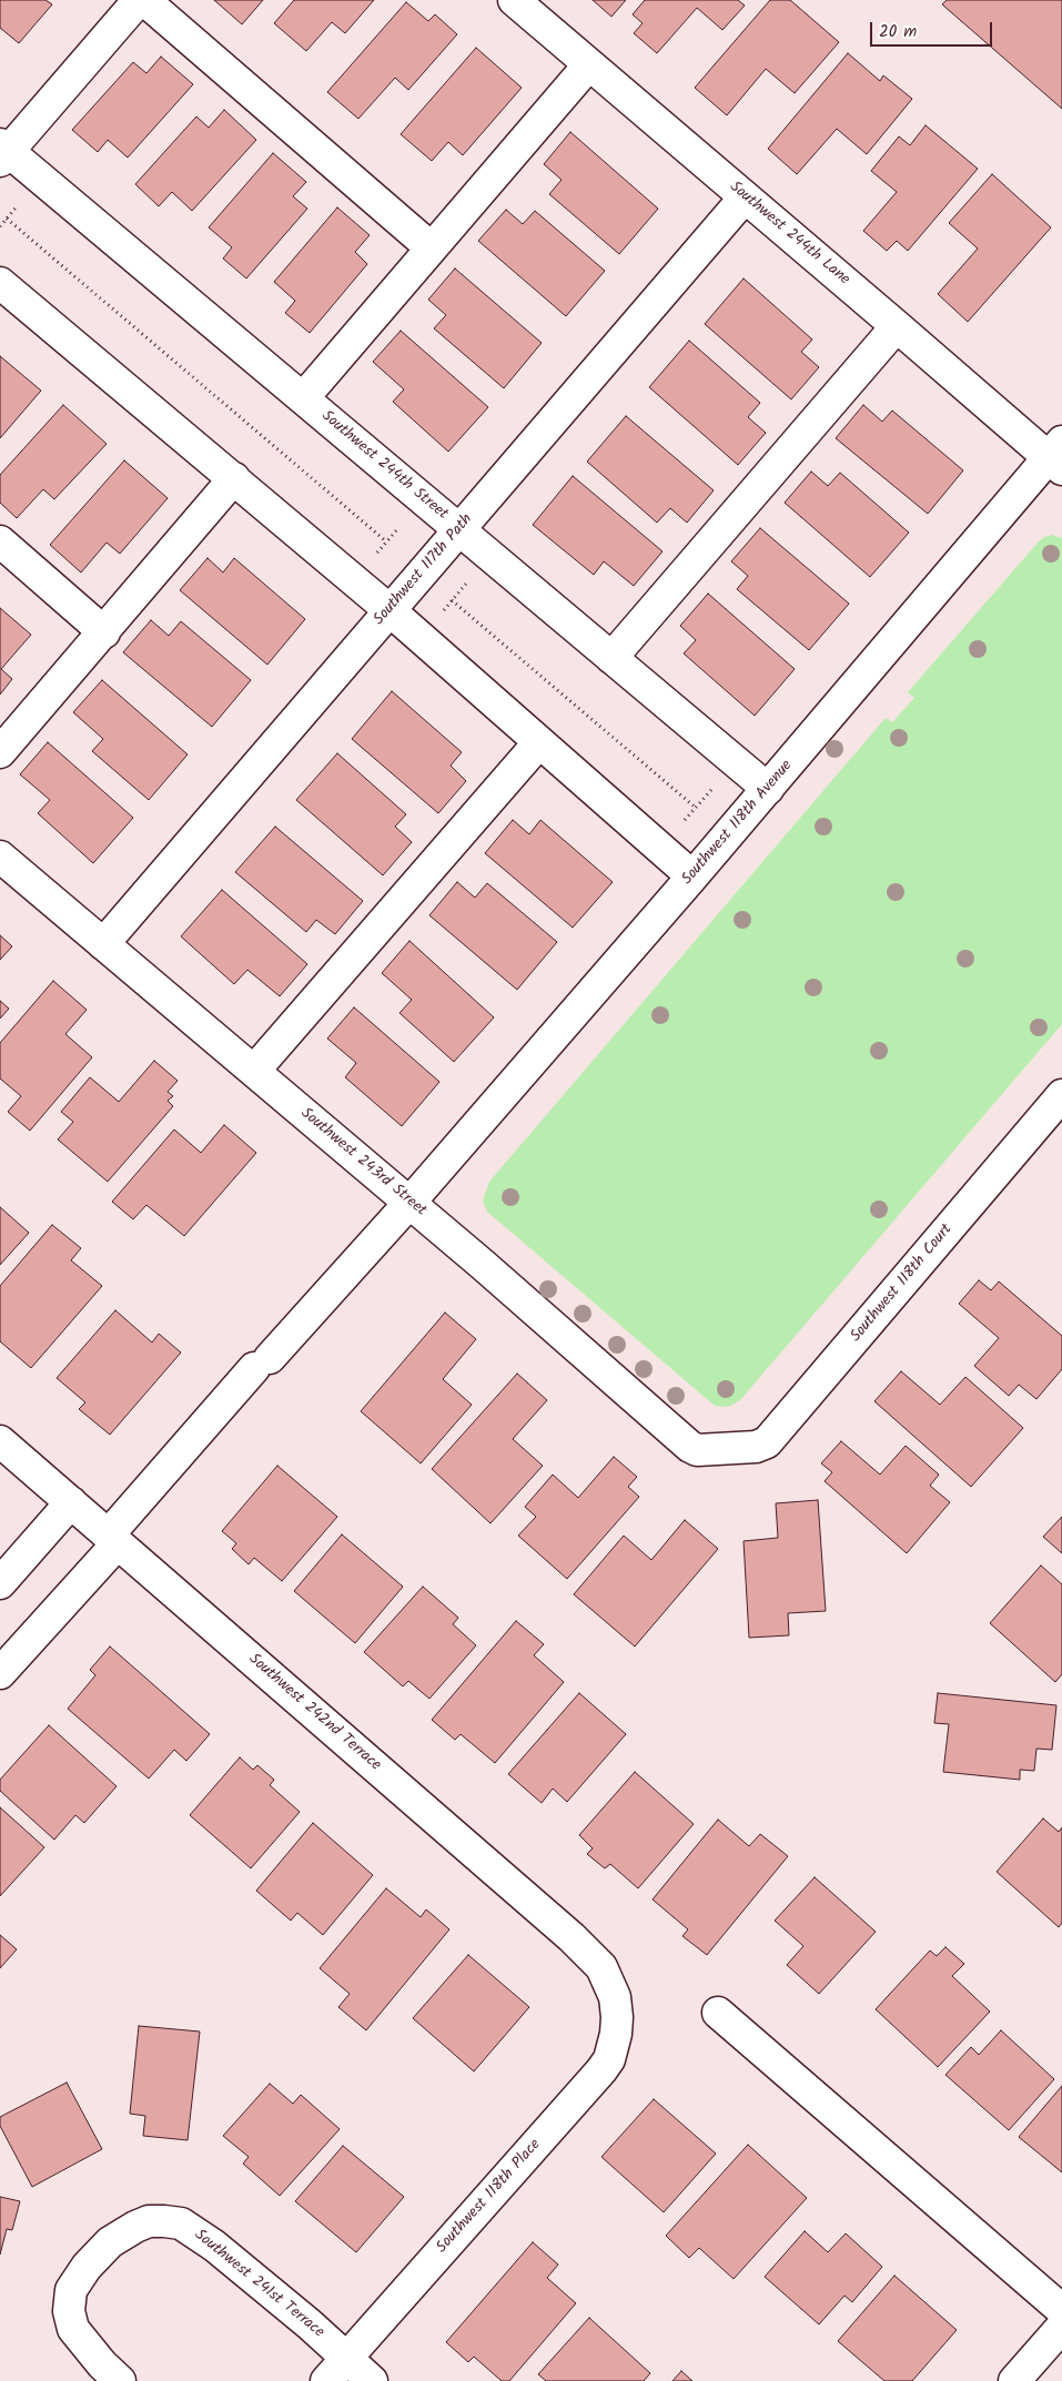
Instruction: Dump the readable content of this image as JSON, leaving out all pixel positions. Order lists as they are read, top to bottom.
{
  "streets": {
    "street": [
      "Southwest 244th Lane",
      "Southwest 244th Street",
      "Southwest 117th Path",
      "Southwest 118th Avenue",
      "Southwest 243rd Street",
      "Southwest 118th Court",
      "Southwest 242nd Terrace",
      "Southwest 118th Place",
      "Southwest 241st Terrace"
    ]
  },
  "crossings": [
    ["Southwest 244th Lane", "Southwest 117th Path"],
    ["Southwest 244th Lane", "Southwest 118th Avenue"],
    ["Southwest 244th Street", "Southwest 117th Path"],
    ["Southwest 244th Street", "Southwest 118th Avenue"],
    ["Southwest 117th Path", "Southwest 243rd Street"],
    ["Southwest 118th Avenue", "Southwest 243rd Street"],
    ["Southwest 118th Avenue", "Southwest 242nd Terrace"],
    ["Southwest 243rd Street", "Southwest 118th Court"],
    ["Southwest 242nd Terrace", "Southwest 118th Place"],
    ["Southwest 118th Place", "Southwest 241st Terrace"]
  ],
  "scale_bar": "20 m"
}
